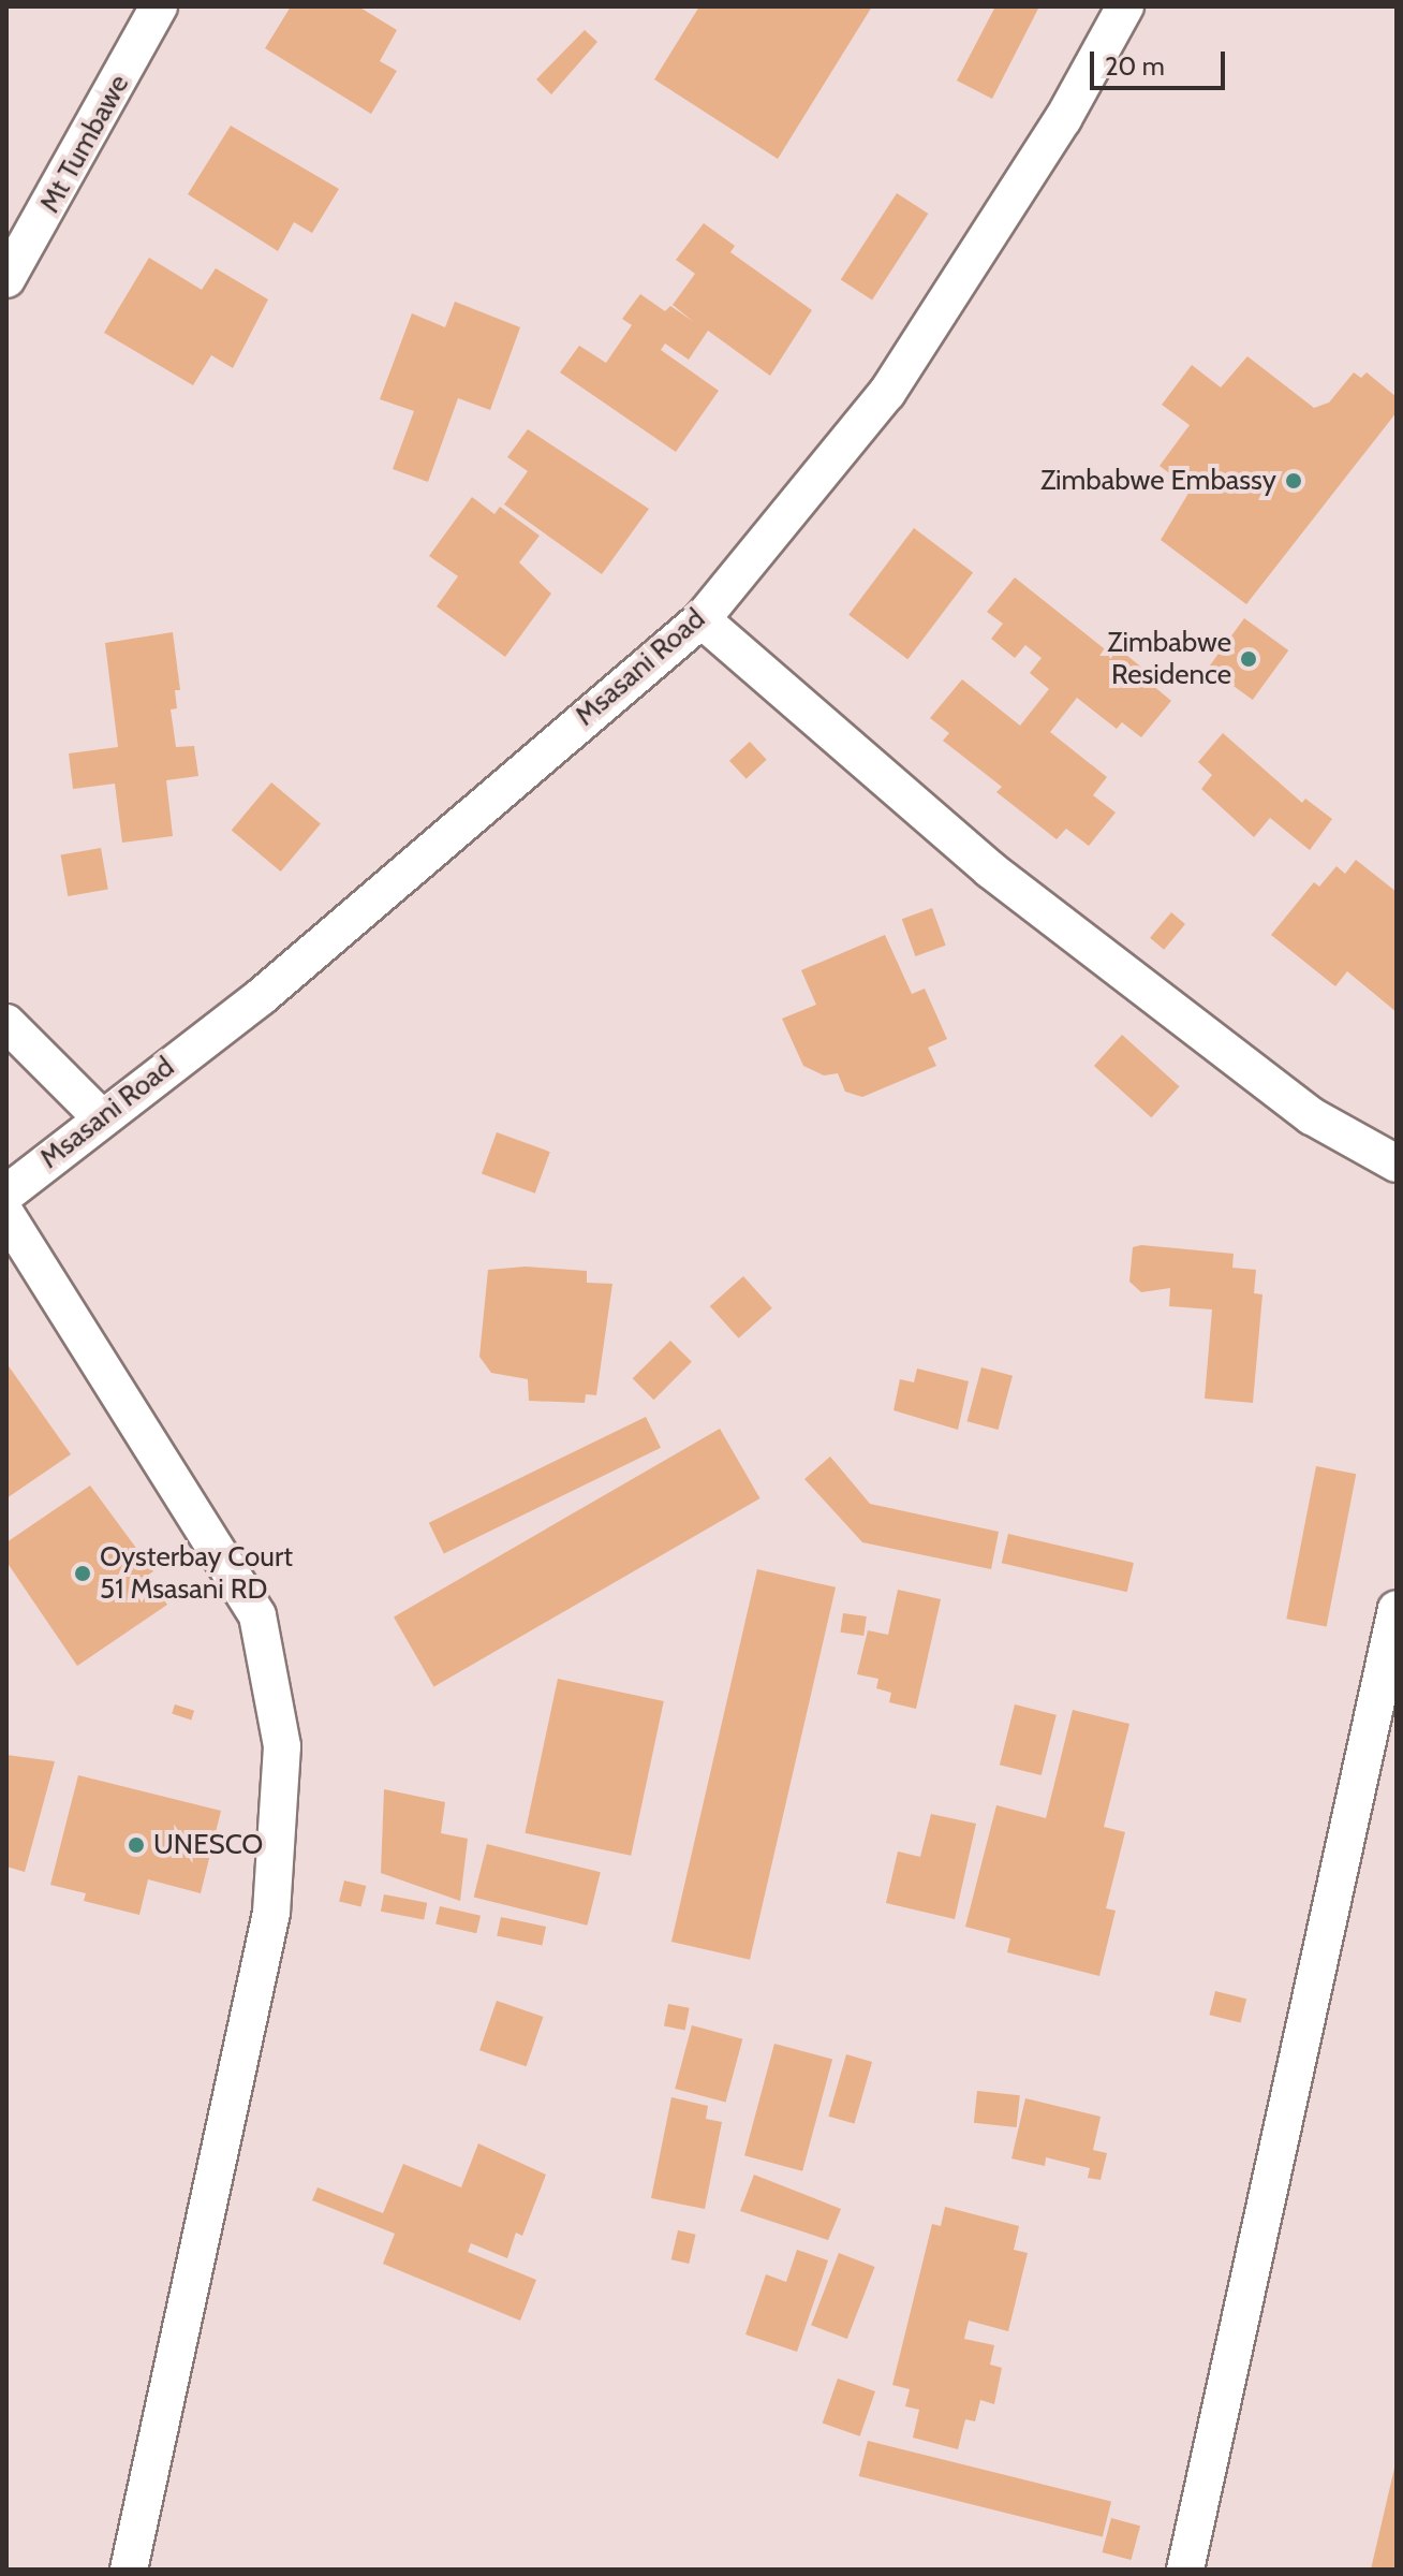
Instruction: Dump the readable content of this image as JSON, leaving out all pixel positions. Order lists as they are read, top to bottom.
{
  "streets": {
    "street": ["Mt Tumbawe", "Msasani Road"]
  },
  "places": [
    "Zimbabwe Embassy",
    "Zimbabwe Residence",
    "Oysterbay Court 51 Msasani RD",
    "UNESCO"
  ],
  "scale_bar": "20 m"
}
